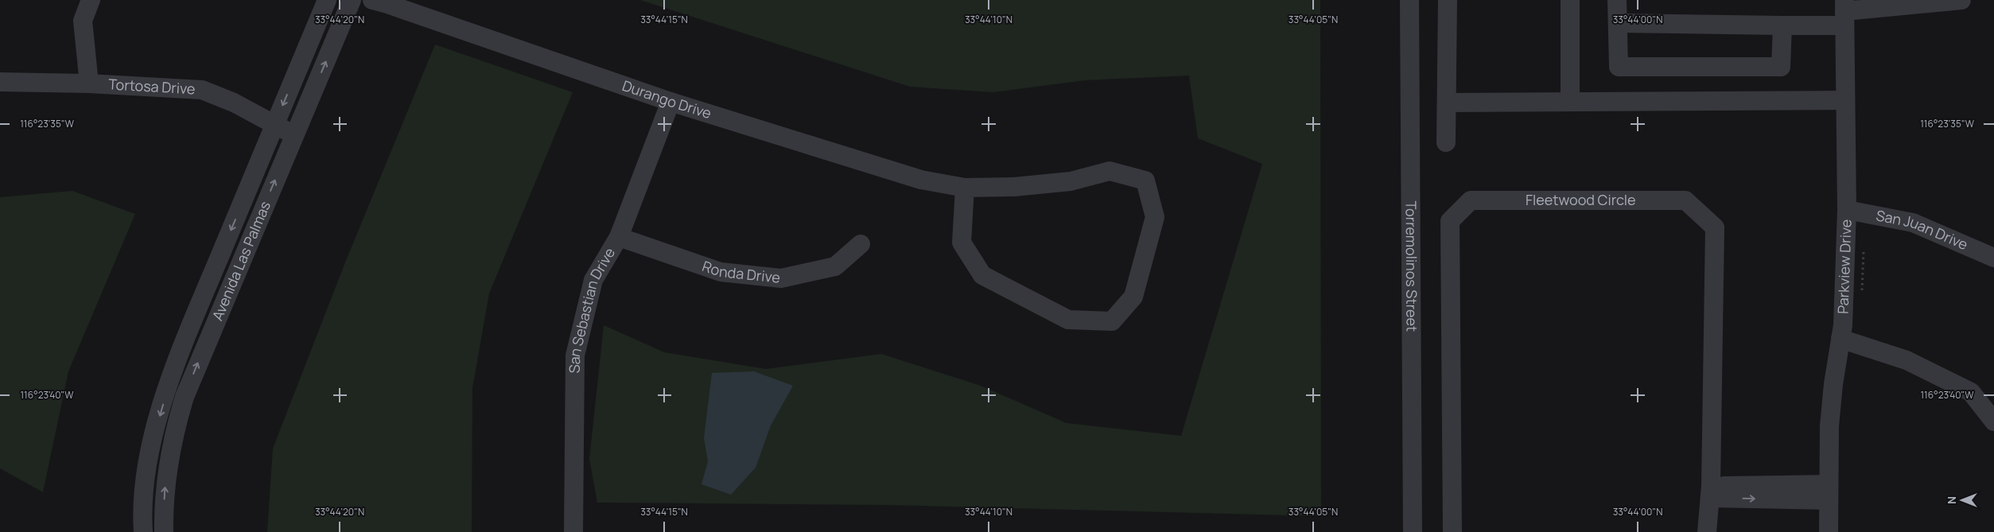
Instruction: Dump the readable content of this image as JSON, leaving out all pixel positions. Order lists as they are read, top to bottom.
{
  "streets": {
    "street": [
      "Tortosa Drive",
      "Durango Drive",
      "Fleetwood Circle",
      "San Juan Drive",
      "Avenida Las Palmas",
      "Torremolinos Street",
      "Parkview Drive",
      "Ronda Drive",
      "San Sebastian Drive"
    ]
  },
  "crossings": [
    ["Tortosa Drive", "Avenida Las Palmas"],
    ["Durango Drive", "San Sebastian Drive"],
    ["San Juan Drive", "Parkview Drive"],
    ["Ronda Drive", "San Sebastian Drive"]
  ],
  "north": "left",
  "coordinates": [
    "33°44'20\"N",
    "33°44'15\"N",
    "33°44'10\"N",
    "33°44'05\"N",
    "33°44'00\"N",
    "116°23'35\"W",
    "116°23'40\"W"
  ]
}
